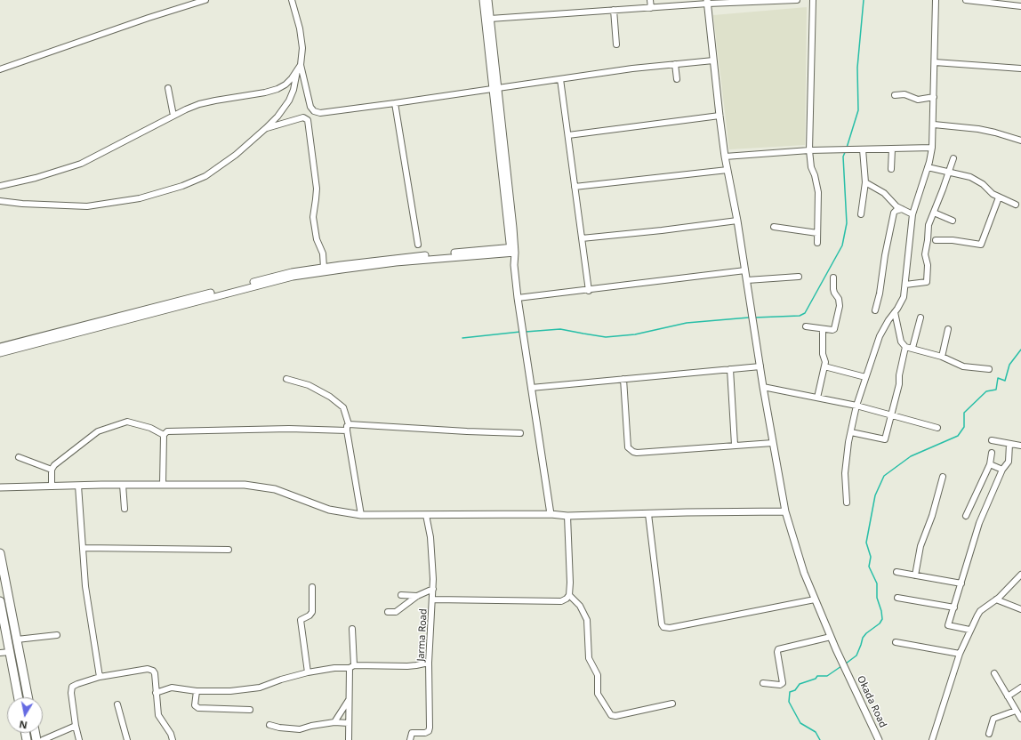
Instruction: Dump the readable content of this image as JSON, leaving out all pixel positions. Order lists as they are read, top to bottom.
{
  "streets": {
    "street": ["Jarma Road", "Okada Road"]
  },
  "north": "bottom"
}
